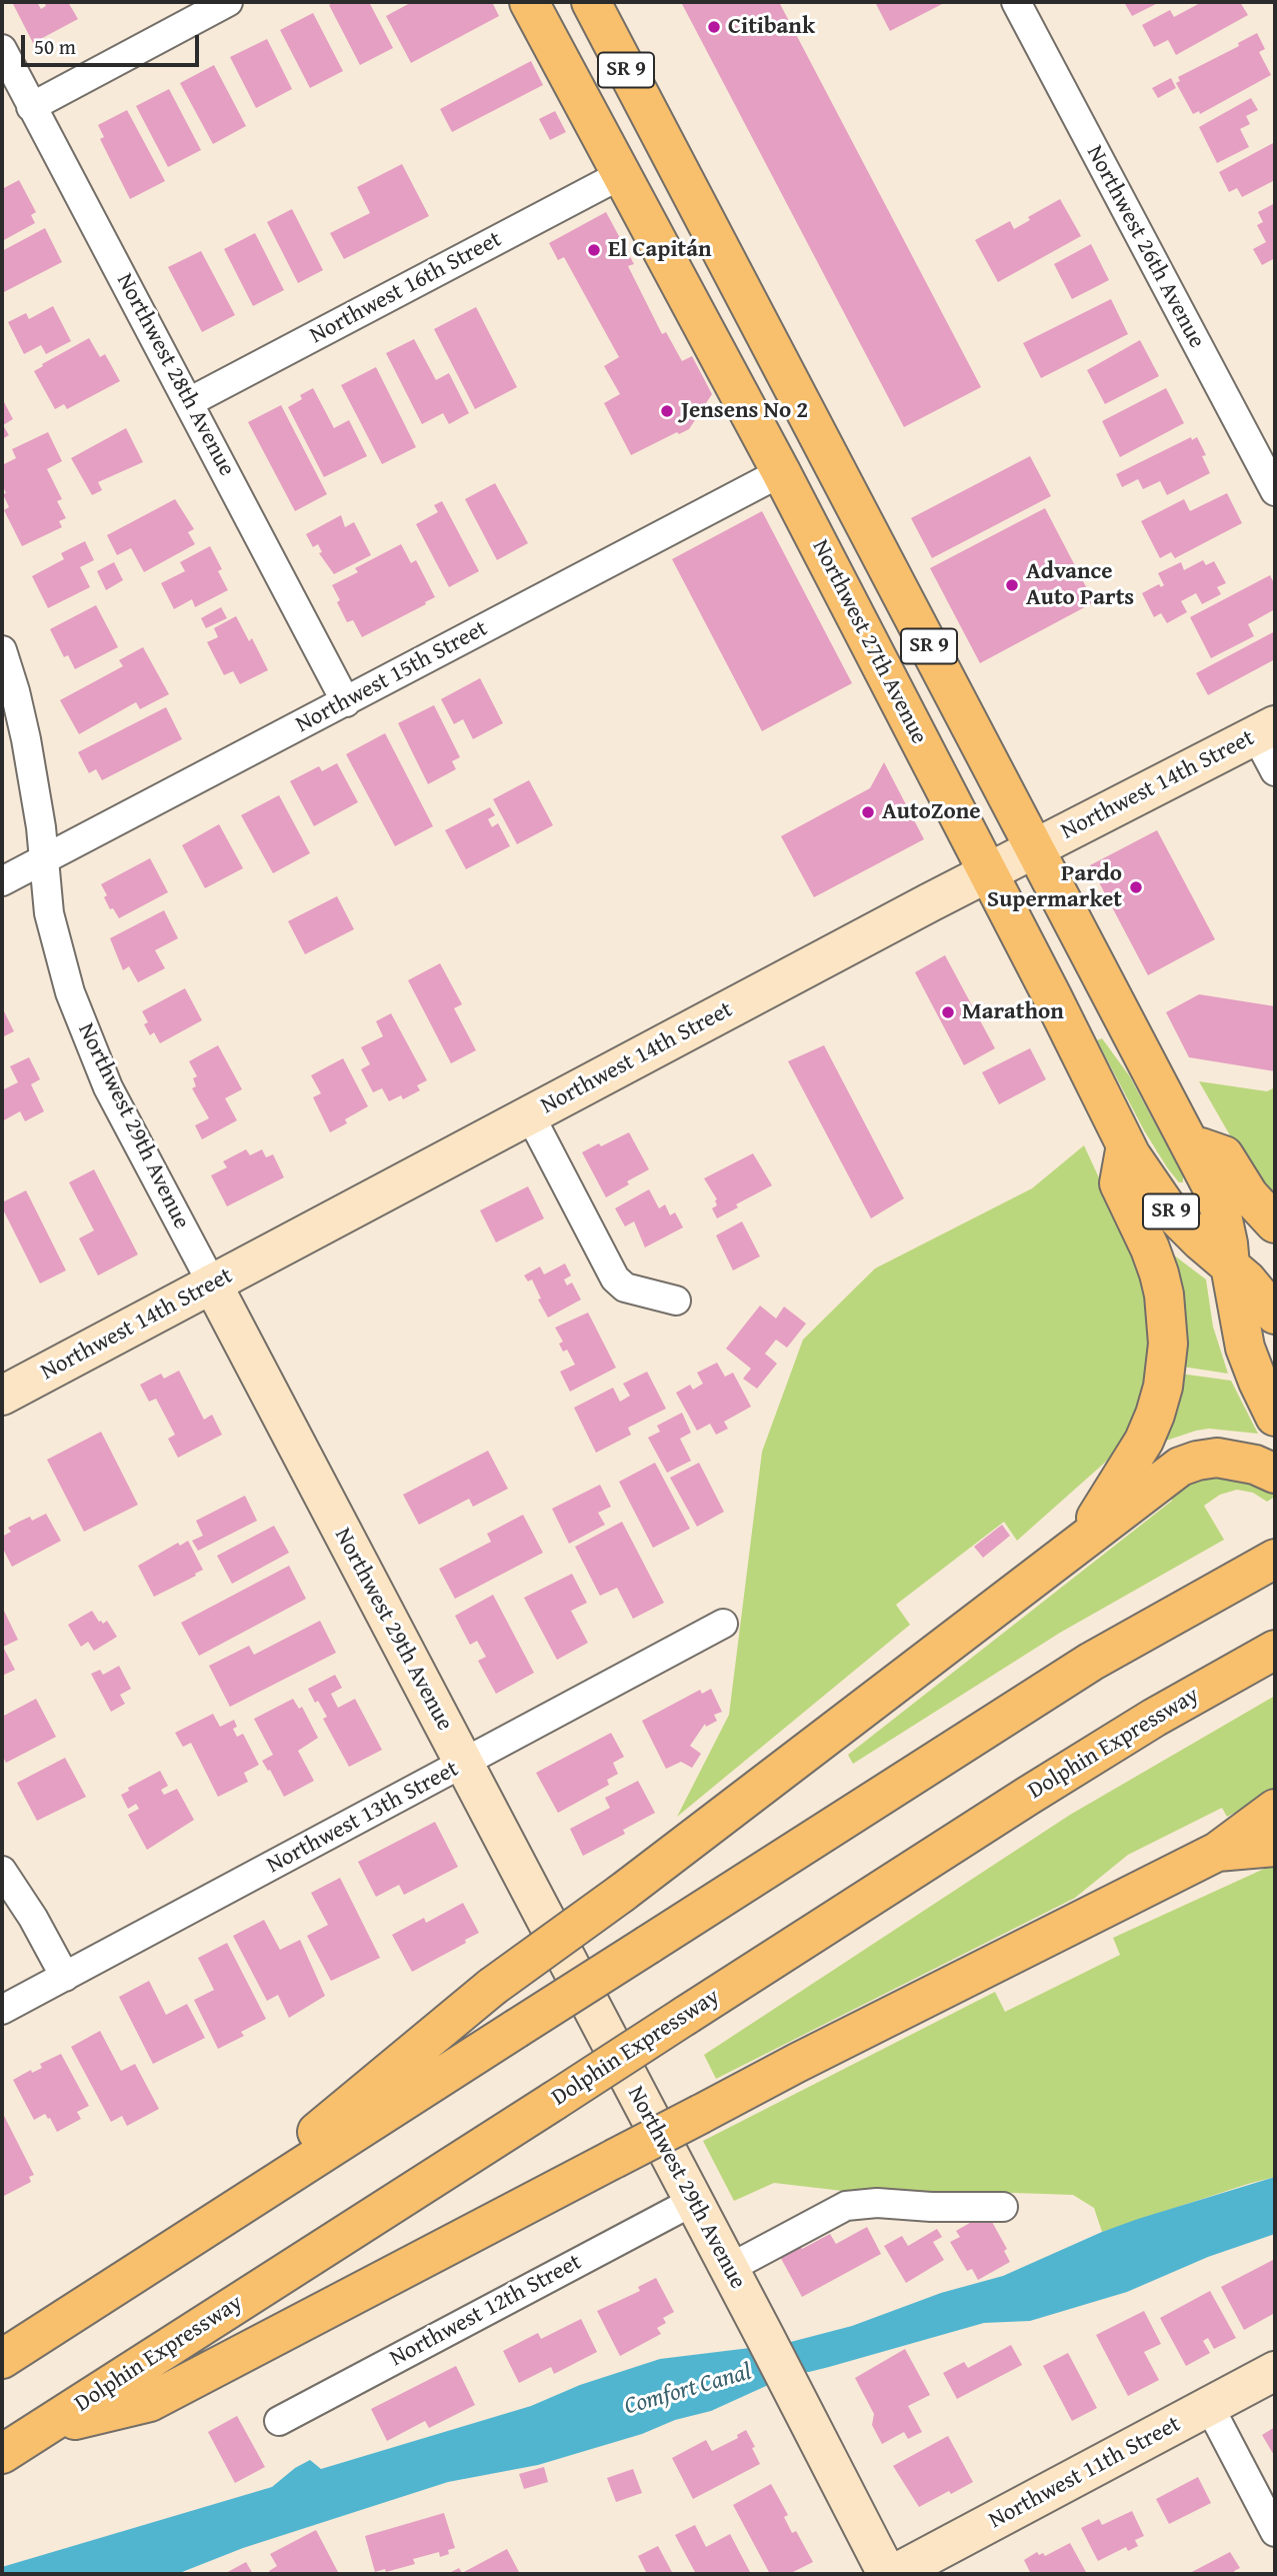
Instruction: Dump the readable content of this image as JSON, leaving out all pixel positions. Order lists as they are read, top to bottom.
{
  "streets": {
    "highway": ["SR 9", "Northwest 27th Avenue", "Dolphin Expressway"],
    "street": [
      "Northwest 26th Avenue",
      "Northwest 16th Street",
      "Northwest 28th Avenue",
      "Northwest 15th Street",
      "Northwest 14th Street",
      "Northwest 29th Avenue",
      "Northwest 13th Street",
      "Northwest 12th Street",
      "Northwest 11th Street"
    ]
  },
  "crossings": [
    ["SR 9", "Northwest 27th Avenue"],
    ["SR 9", "Northwest 14th Street"],
    ["Northwest 16th Street", "Northwest 28th Avenue"],
    ["Northwest 16th Street", "Northwest 27th Avenue"],
    ["Northwest 28th Avenue", "Northwest 15th Street"],
    ["Northwest 27th Avenue", "Northwest 15th Street"],
    ["Northwest 27th Avenue", "Northwest 14th Street"],
    ["Northwest 15th Street", "Northwest 29th Avenue"],
    ["Northwest 14th Street", "Northwest 29th Avenue"],
    ["Northwest 29th Avenue", "Northwest 13th Street"],
    ["Northwest 29th Avenue", "Northwest 12th Street"]
  ],
  "water": ["Comfort Canal"],
  "places": [
    "Citibank",
    "El Capitán",
    "Jensens No 2",
    "Advance Auto Parts",
    "AutoZone",
    "Pardo Supermarket",
    "Marathon"
  ],
  "scale_bar": "50 m"
}
